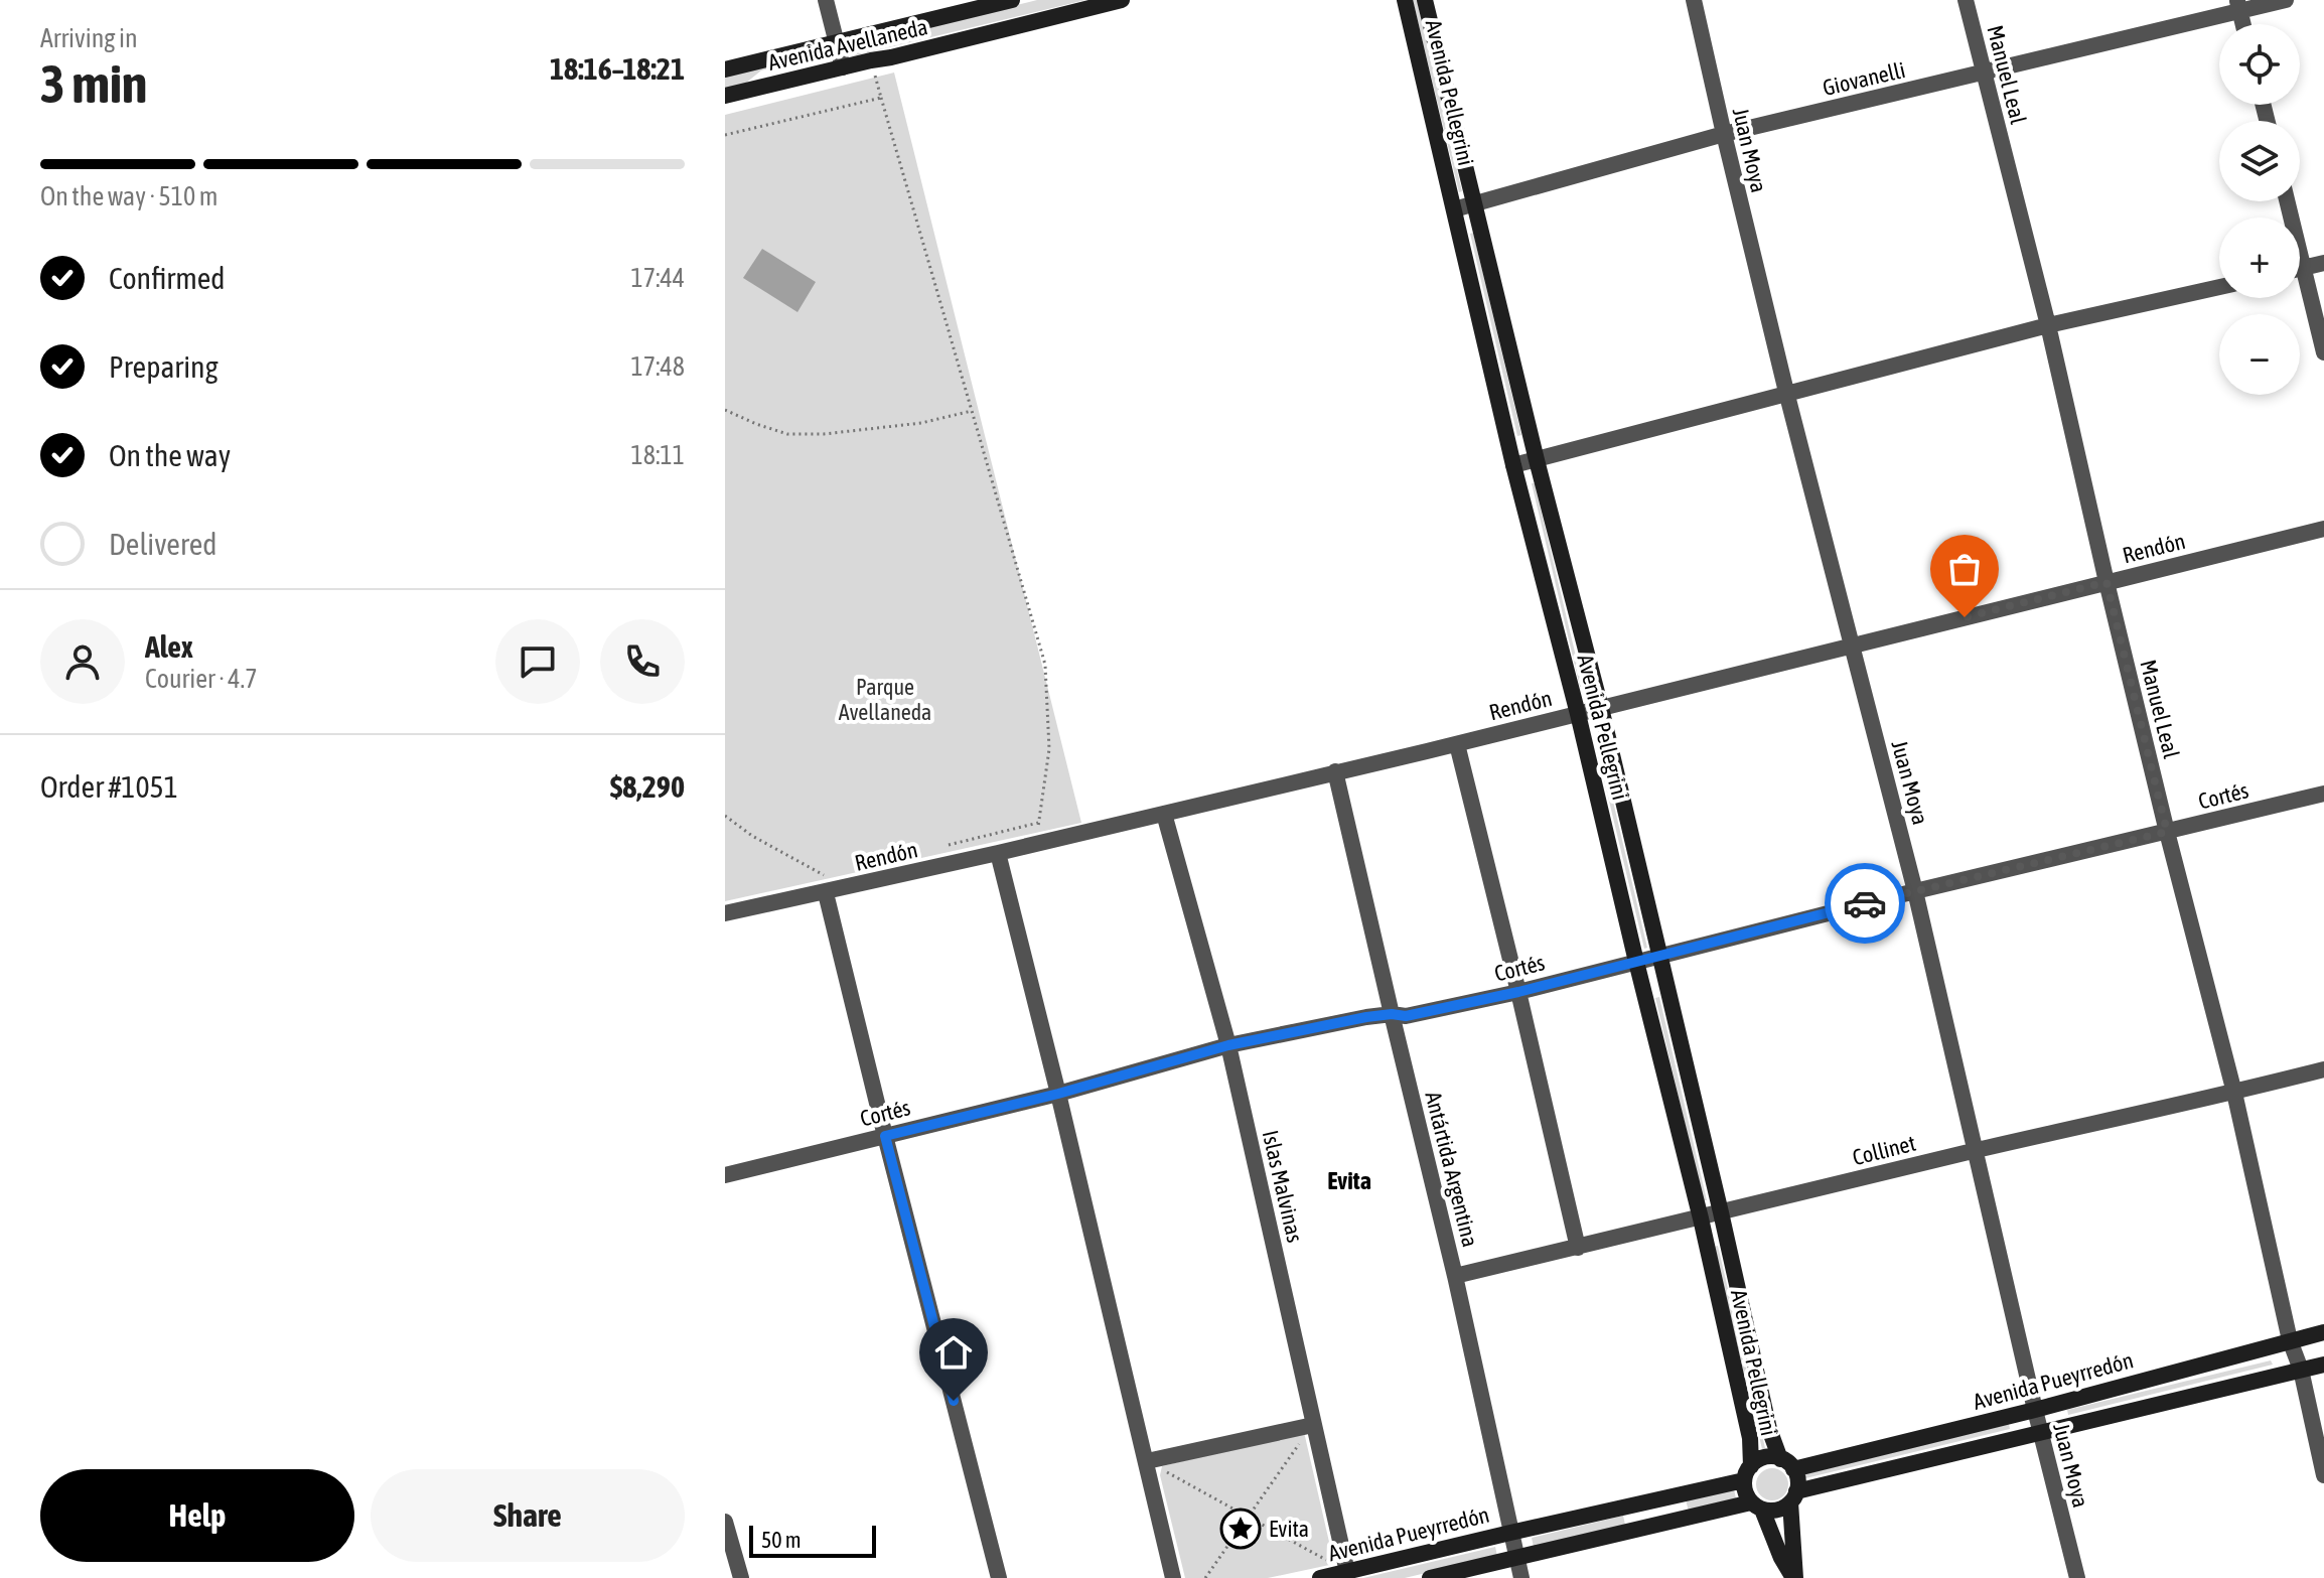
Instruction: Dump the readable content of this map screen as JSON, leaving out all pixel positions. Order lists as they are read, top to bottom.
{
  "streets": {
    "main road": ["Avenida Avellaneda", "Avenida Pellegrini", "Avenida Pueyrredón"],
    "street": [
      "Manuel Leal",
      "Giovanelli",
      "Juan Moya",
      "Rendón",
      "Cortés",
      "Collinet",
      "Antártida Argentina",
      "Islas Malvinas"
    ]
  },
  "crossings": [
    ["Manuel Leal", "Giovanelli"],
    ["Manuel Leal", "Rendón"],
    ["Manuel Leal", "Cortés"],
    ["Manuel Leal", "Collinet"],
    ["Manuel Leal", "Avenida Pueyrredón"],
    ["Giovanelli", "Avenida Pellegrini"],
    ["Giovanelli", "Juan Moya"],
    ["Avenida Pellegrini", "Rendón"],
    ["Avenida Pellegrini", "Cortés"],
    ["Avenida Pellegrini", "Collinet"],
    ["Avenida Pellegrini", "Avenida Pueyrredón"],
    ["Juan Moya", "Rendón"],
    ["Juan Moya", "Cortés"],
    ["Juan Moya", "Collinet"],
    ["Juan Moya", "Avenida Pueyrredón"],
    ["Rendón", "Antártida Argentina"],
    ["Rendón", "Islas Malvinas"],
    ["Cortés", "Antártida Argentina"],
    ["Cortés", "Islas Malvinas"],
    ["Collinet", "Antártida Argentina"],
    ["Antártida Argentina", "Avenida Pueyrredón"],
    ["Islas Malvinas", "Avenida Pueyrredón"]
  ],
  "districts": ["Evita"],
  "parks": ["Parque Avellaneda"],
  "places": {
    "place": ["Evita"]
  },
  "scale_bar": "50 m",
  "page": {
    "heading": ["3 min", "Arriving in", "18:16–18:21"],
    "panel": [
      "Alex",
      "Courier · 4.7",
      "Order #1051",
      "$8,290"
    ],
    "map_buttons": ["+", "−"],
    "bar": "On the way · 510 m",
    "list": [
      ["Confirmed", "17:44"],
      ["Preparing", "17:48"],
      ["On the way", "18:11"],
      "Delivered"
    ],
    "buttons": ["Help", "Share"],
    "scale": "50 m"
  }
}
